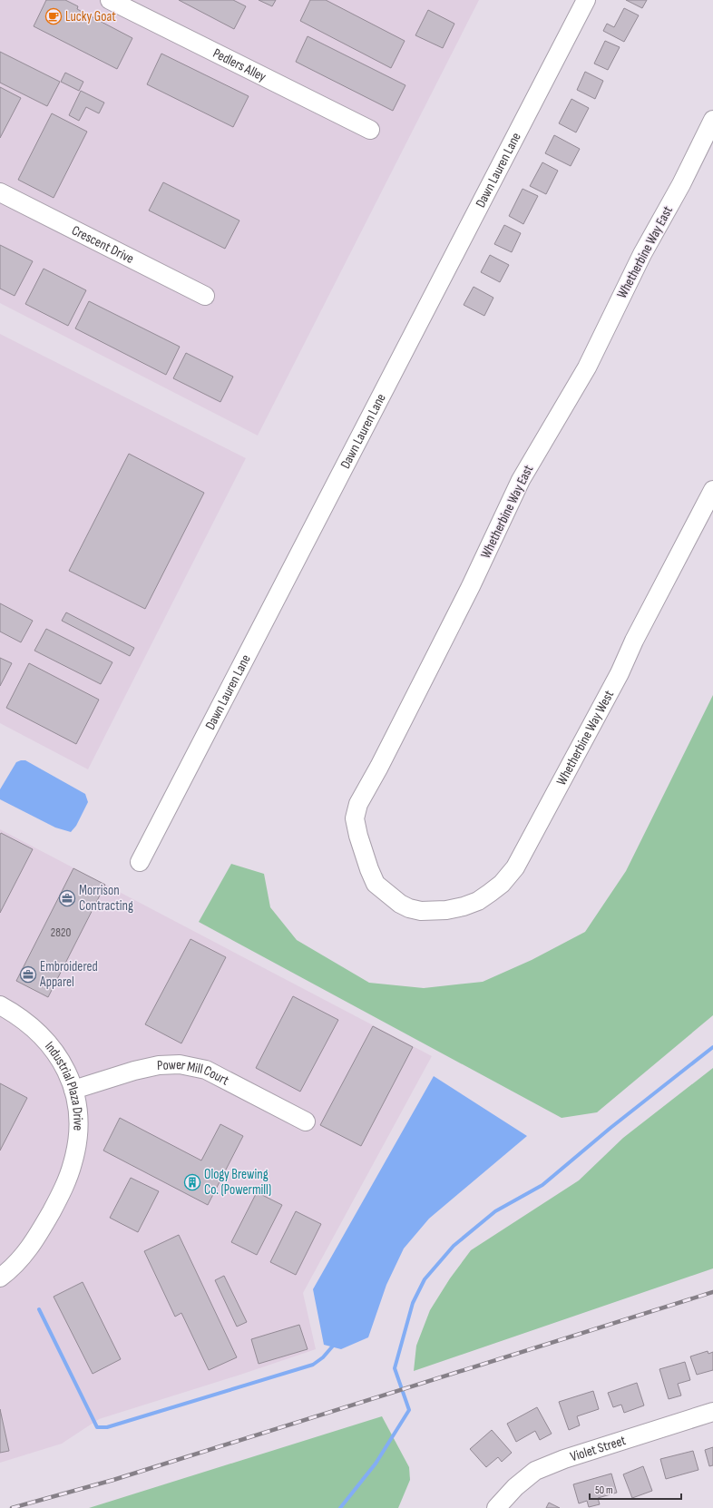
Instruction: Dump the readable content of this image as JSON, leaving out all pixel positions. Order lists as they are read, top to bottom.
{
  "streets": {
    "street": [
      "Pedlers Alley",
      "Dawn Lauren Lane",
      "Crescent Drive",
      "Whetherbine Way East",
      "Whetherbine Way West",
      "Power Mill Court",
      "Industrial Plaza Drive",
      "Violet Street"
    ]
  },
  "crossings": [
    ["Whetherbine Way East", "Whetherbine Way West"],
    ["Power Mill Court", "Industrial Plaza Drive"]
  ],
  "places": {
    "cafe": ["Lucky Goat"],
    "office": ["Morrison Contracting", "Embroidered Apparel"],
    "building": ["Ology Brewing Co. (Powermill)"]
  },
  "house_numbers": ["2820"],
  "scale_bar": "50 m"
}
